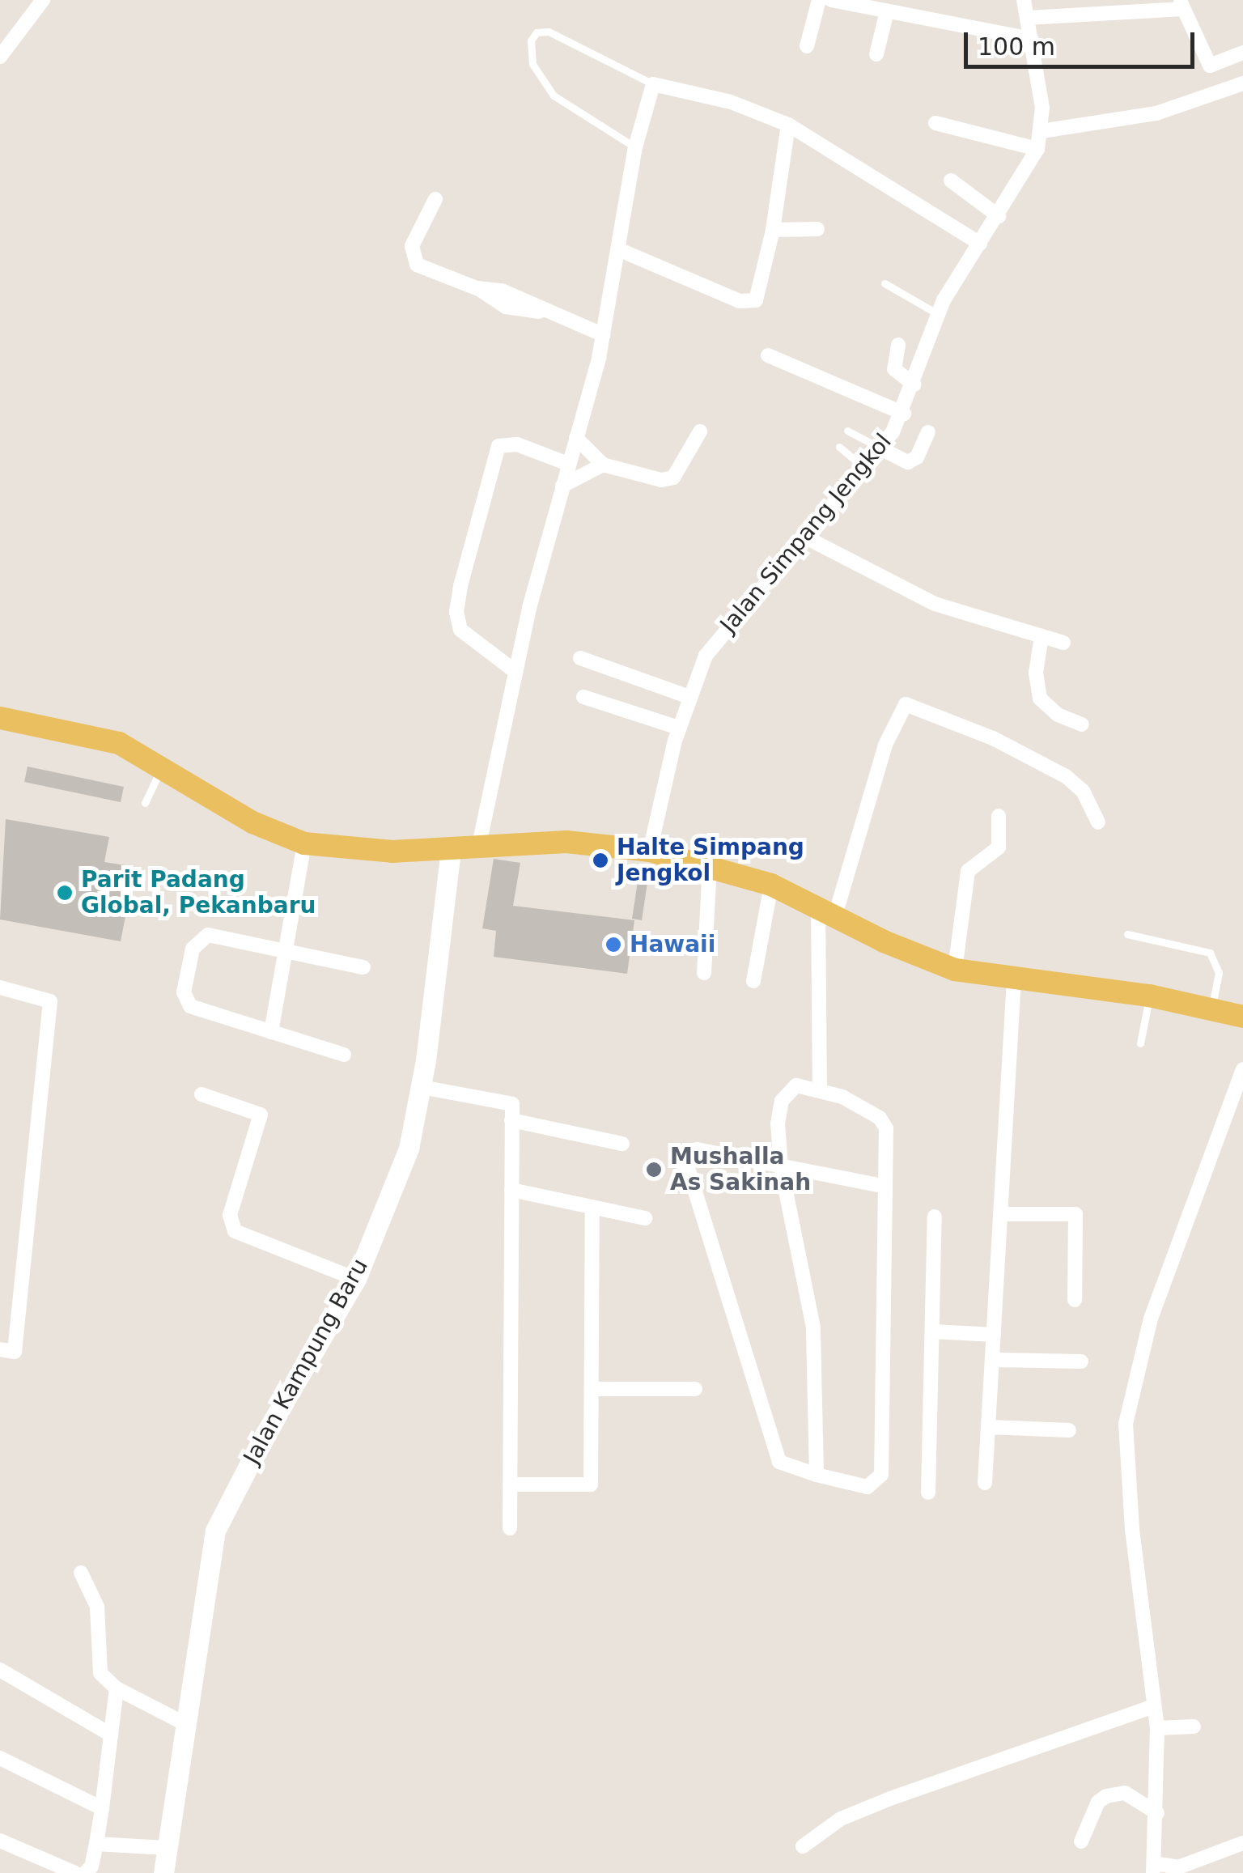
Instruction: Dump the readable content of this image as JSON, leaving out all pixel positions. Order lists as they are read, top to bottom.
{
  "streets": {
    "street": ["Jalan Simpang Jengkol", "Jalan Kampung Baru"]
  },
  "places": [
    "Halte Simpang Jengkol",
    "Parit Padang Global, Pekanbaru",
    "Hawaii",
    "Mushalla As Sakinah"
  ],
  "scale_bar": "100 m"
}
